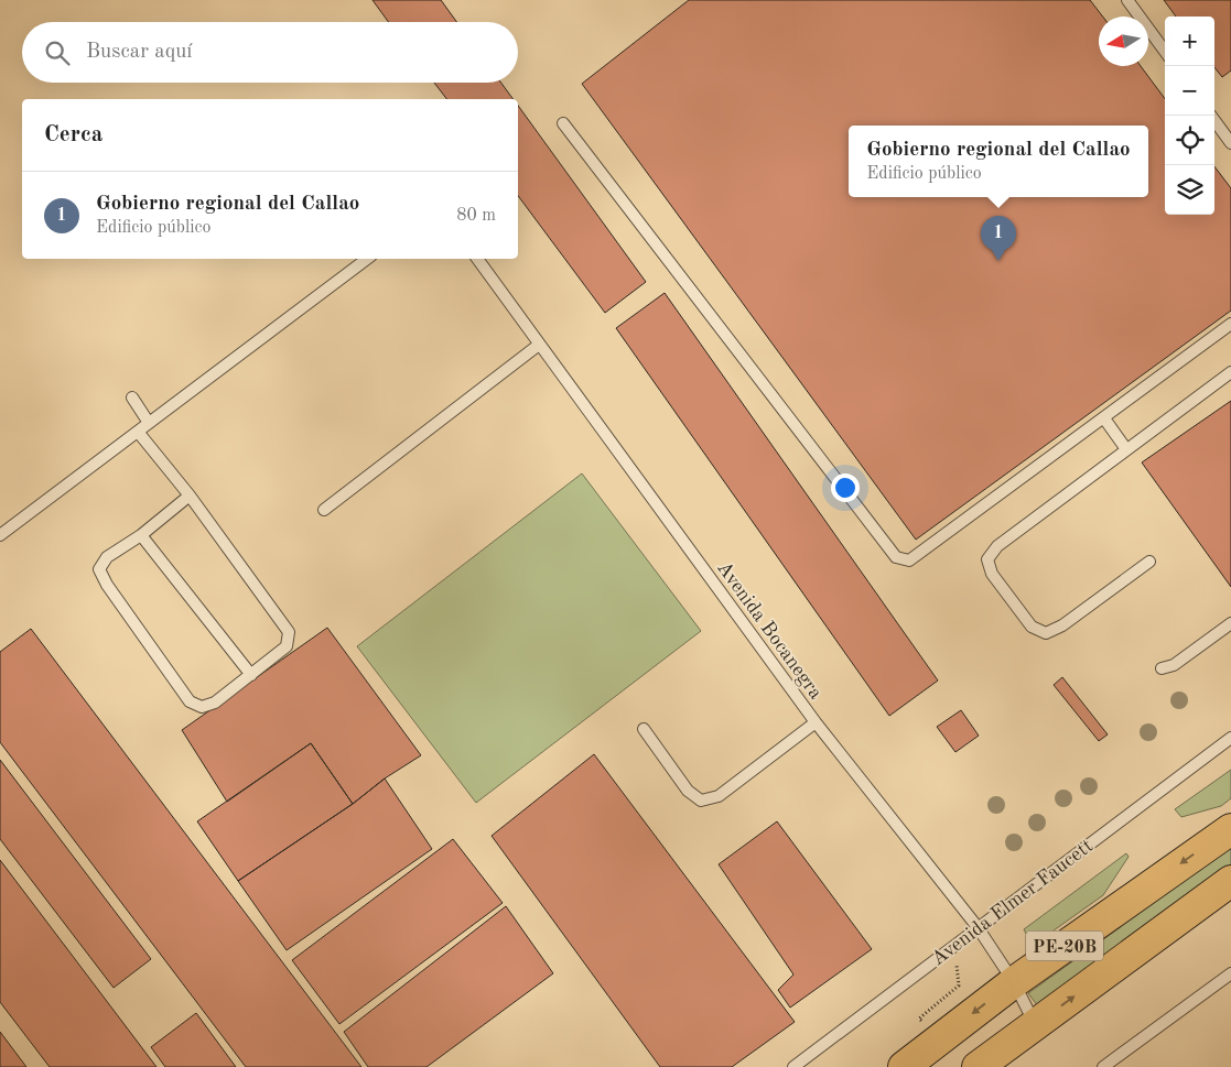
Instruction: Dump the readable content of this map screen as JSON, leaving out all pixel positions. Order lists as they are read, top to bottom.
{
  "streets": {
    "highway": ["PE-20B"],
    "lane": ["Avenida Bocanegra", "Avenida Elmer Faucett"]
  },
  "crossings": [
    ["Avenida Bocanegra", "Avenida Elmer Faucett"],
    ["Avenida Bocanegra", "PE-20B"]
  ],
  "north": "left",
  "page": {
    "map_buttons": ["+", "−"],
    "search": "Buscar aquí",
    "heading": "Cerca",
    "popup": ["Gobierno regional del Callao", "Edificio público"],
    "list": [
      {
        "mark": "1",
        "name": "Gobierno regional del Callao",
        "note": "Edificio público",
        "value": "80 m"
      }
    ],
    "pins": "1"
  }
}
